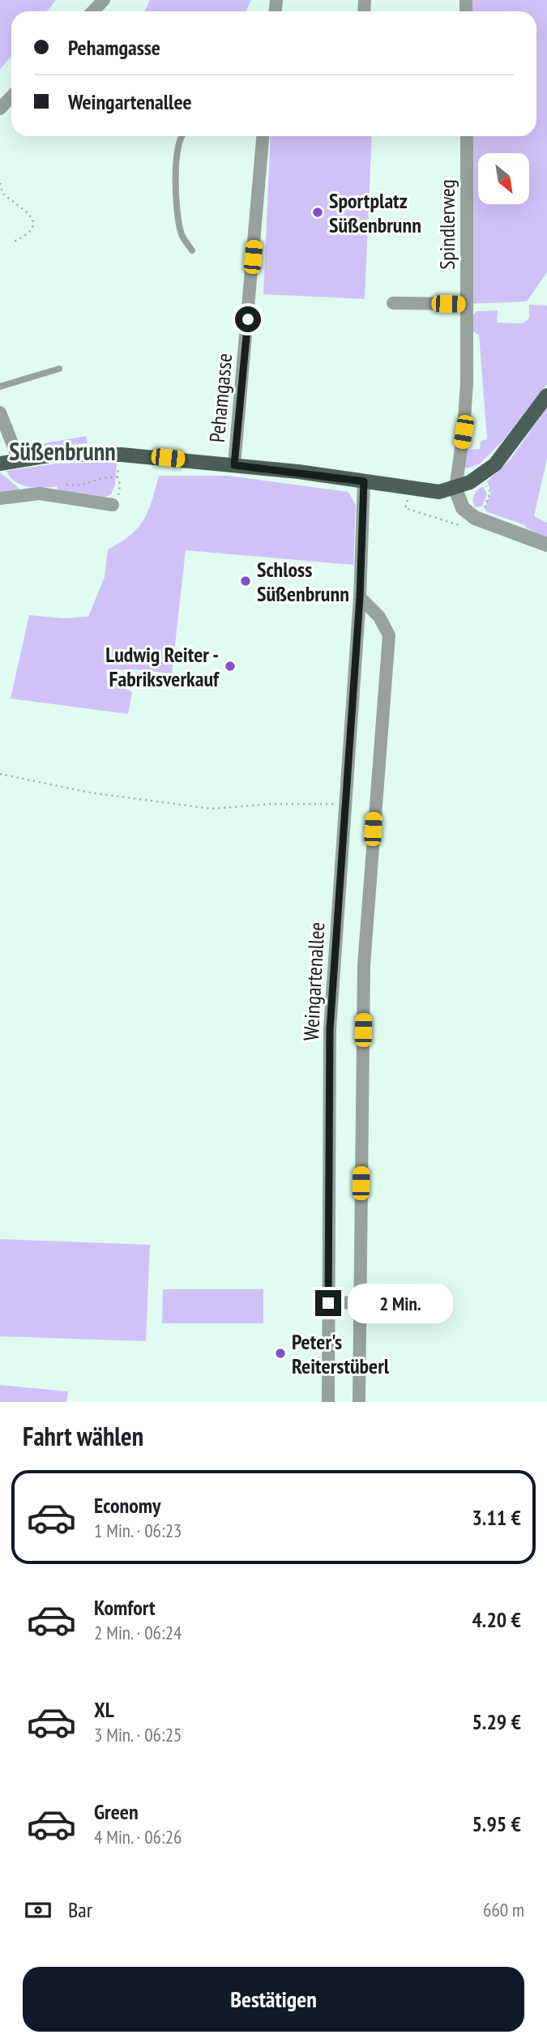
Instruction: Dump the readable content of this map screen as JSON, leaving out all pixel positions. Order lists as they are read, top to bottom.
{
  "streets": {
    "street": ["Spindlerweg", "Pehamgasse", "Weingartenallee"]
  },
  "districts": ["Süßenbrunn"],
  "places": [
    "Sportplatz Süßenbrunn",
    "Schloss Süßenbrunn",
    "Ludwig Reiter - Fabriksverkauf",
    "Peter's Reiterstüberl"
  ],
  "north": "bottom right",
  "page": {
    "banner": ["Pehamgasse", "Weingartenallee"],
    "bubble": "2 Min.",
    "heading": "Fahrt wählen",
    "list": [
      {
        "name": "Economy",
        "note": "1 Min. · 06:23",
        "value": "3.11 €"
      },
      {
        "name": "Komfort",
        "note": "2 Min. · 06:24",
        "value": "4.20 €"
      },
      {
        "name": "XL",
        "note": "3 Min. · 06:25",
        "value": "5.29 €"
      },
      {
        "name": "Green",
        "note": "4 Min. · 06:26",
        "value": "5.95 €"
      }
    ],
    "pay": ["Bar", "660 m"],
    "buttons": "Bestätigen"
  }
}
